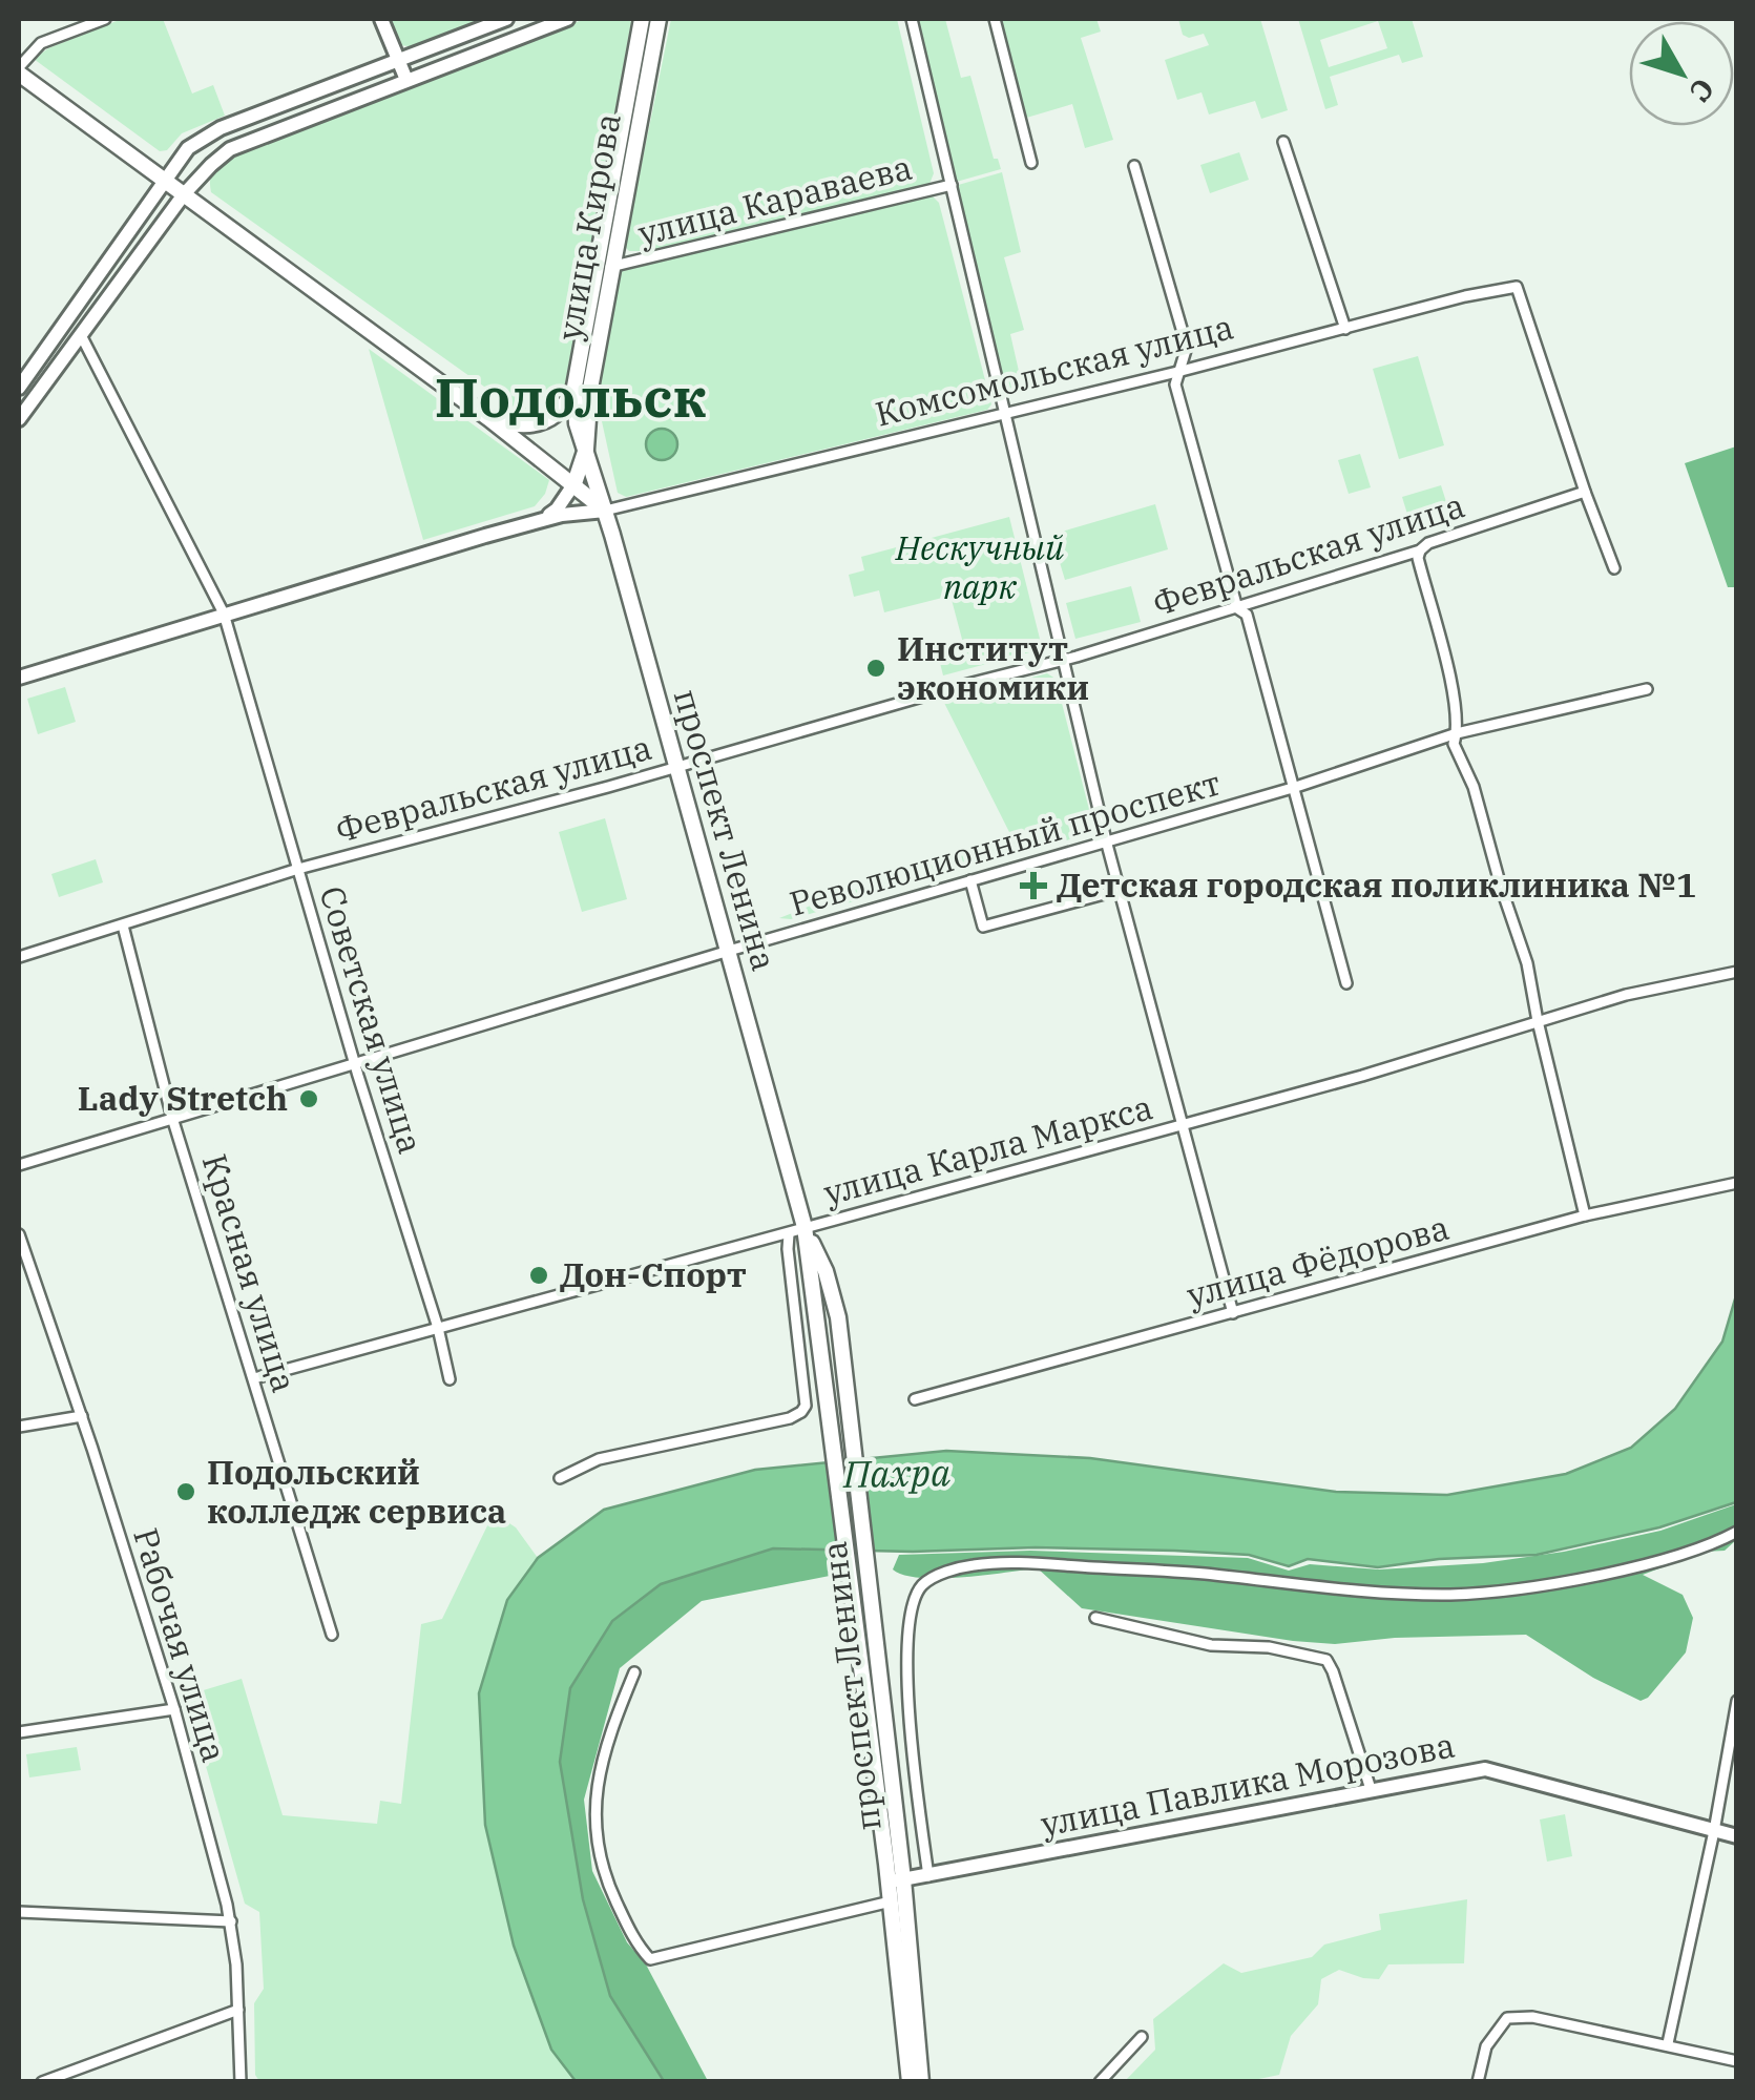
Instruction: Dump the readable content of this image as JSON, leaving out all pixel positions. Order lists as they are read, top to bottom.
{
  "streets": {
    "main road": ["улица Кирова", "проспект Ленина", "улица Павлика Морозова"],
    "street": [
      "улица Караваева",
      "Комсомольская улица",
      "Февральская улица",
      "Революционный проспект",
      "Советская улица",
      "улица Карла Маркса",
      "улица Фёдорова",
      "Красная улица",
      "Рабочая улица"
    ]
  },
  "crossings": [
    ["улица Караваева", "улица Кирова"],
    ["улица Кирова", "проспект Ленина"],
    ["Комсомольская улица", "Февральская улица"],
    ["Комсомольская улица", "проспект Ленина"],
    ["Февральская улица", "проспект Ленина"],
    ["Февральская улица", "Советская улица"],
    ["Февральская улица", "Красная улица"],
    ["проспект Ленина", "Революционный проспект"],
    ["проспект Ленина", "улица Карла Маркса"],
    ["проспект Ленина", "улица Павлика Морозова"],
    ["Революционный проспект", "Советская улица"],
    ["Революционный проспект", "Красная улица"],
    ["Советская улица", "улица Карла Маркса"],
    ["улица Карла Маркса", "Красная улица"]
  ],
  "districts": ["Подольск"],
  "water": ["Пахра"],
  "parks": ["Нескучный парк"],
  "places": {
    "other": [
      "Институт экономики",
      "Lady Stretch",
      "Дон-Спорт",
      "Подольский колледж сервиса"
    ],
    "health": ["Детская городская поликлиника №1"]
  },
  "north": "bottom right"
}
